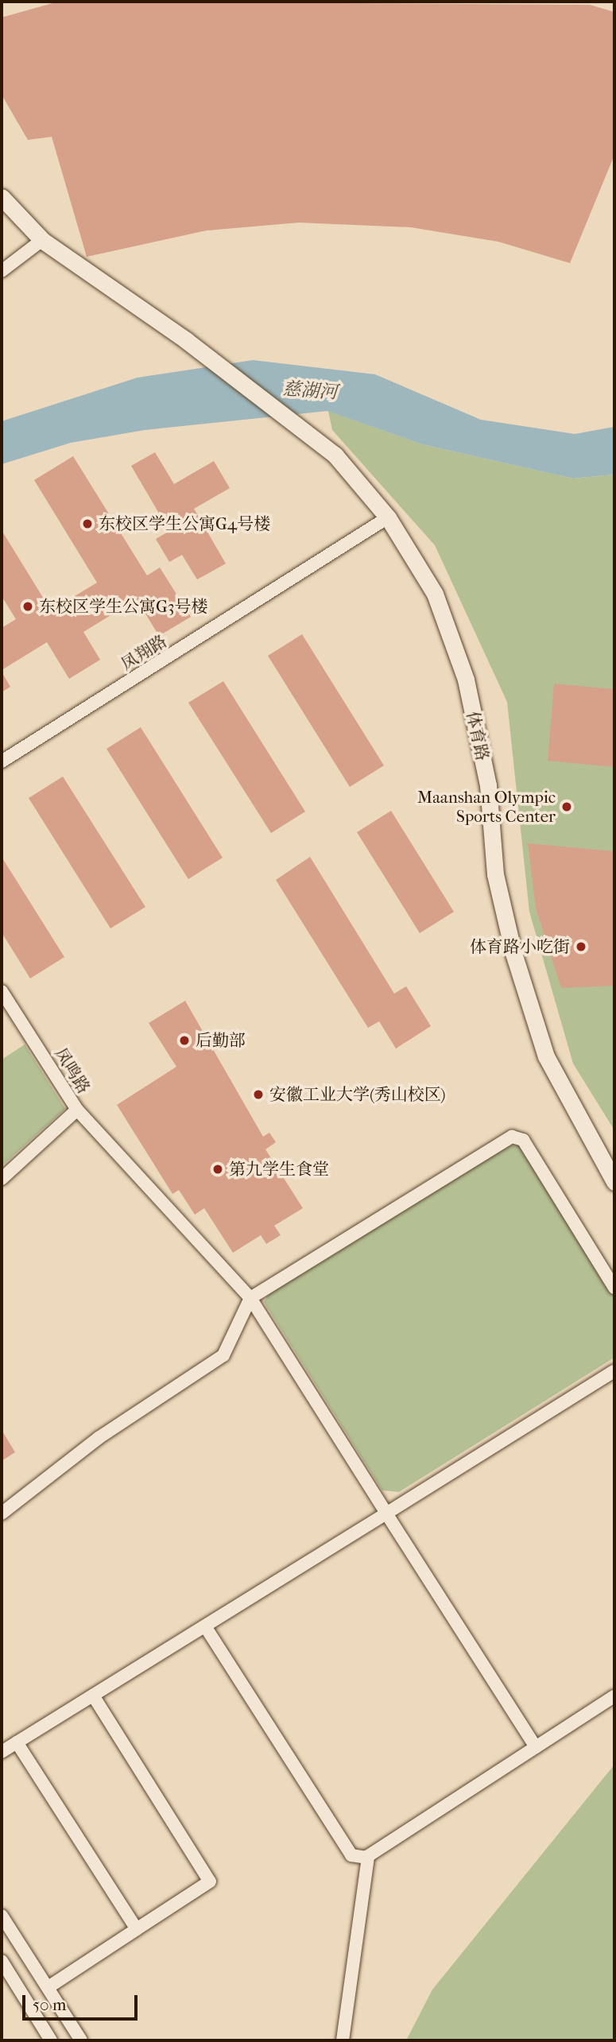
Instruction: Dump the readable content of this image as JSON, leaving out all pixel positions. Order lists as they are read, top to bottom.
{
  "streets": {
    "street": ["凤翔路", "体育路", "凤鸣路"]
  },
  "crossings": [
    ["凤翔路", "体育路"]
  ],
  "water": ["慈湖河"],
  "places": [
    "东校区学生公寓G4号楼",
    "东校区学生公寓G3号楼",
    "Maanshan Olympic Sports Center",
    "体育路小吃街",
    "后勤部",
    "安徽工业大学(秀山校区)",
    "第九学生食堂"
  ],
  "scale_bar": "50 m"
}
